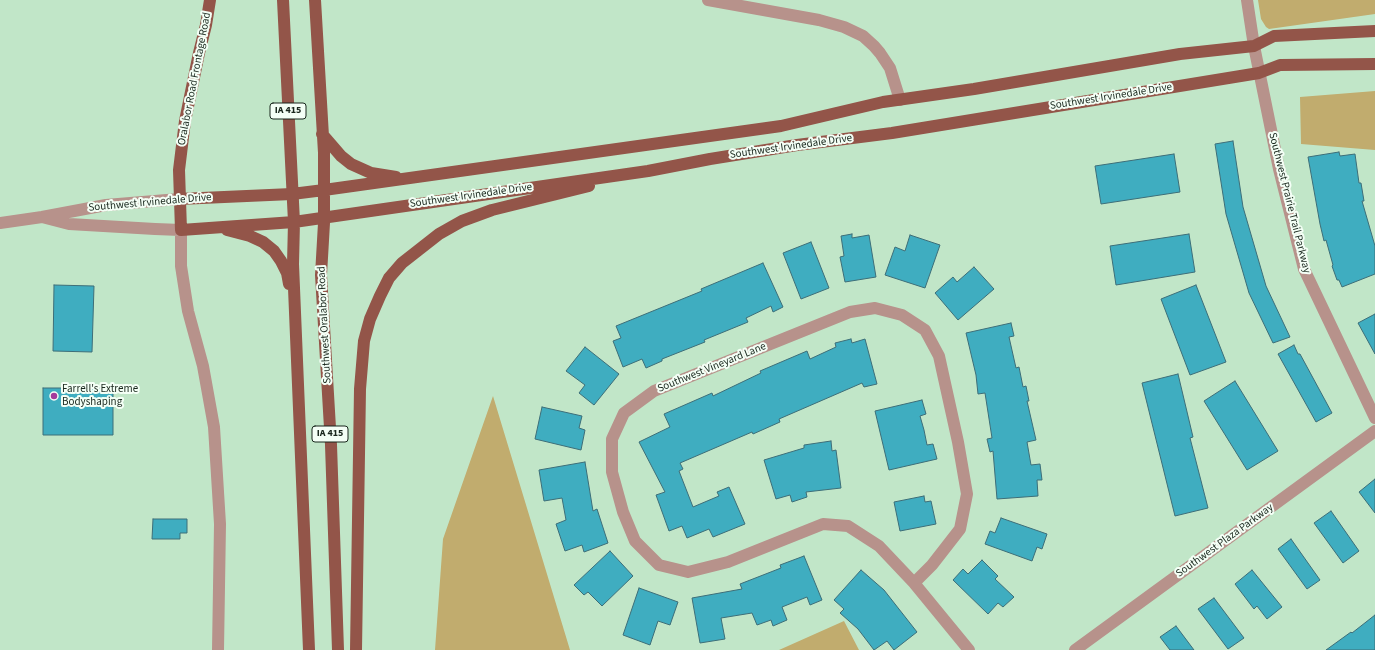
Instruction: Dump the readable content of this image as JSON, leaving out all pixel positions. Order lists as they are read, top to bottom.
{
  "streets": {
    "main road": [
      "Oralabor Road Frontage Road",
      "Southwest Irvinedale Drive",
      "IA 415",
      "Southwest Oralabor Road"
    ],
    "street": ["Southwest Prairie Trail Parkway", "Southwest Vineyard Lane", "Southwest Plaza Parkway"]
  },
  "crossings": [
    ["Oralabor Road Frontage Road", "Southwest Irvinedale Drive"],
    ["Southwest Irvinedale Drive", "IA 415"],
    ["Southwest Irvinedale Drive", "Southwest Prairie Trail Parkway"],
    ["Southwest Irvinedale Drive", "Southwest Oralabor Road"]
  ],
  "places": ["Farrell's Extreme Bodyshaping"]
}
